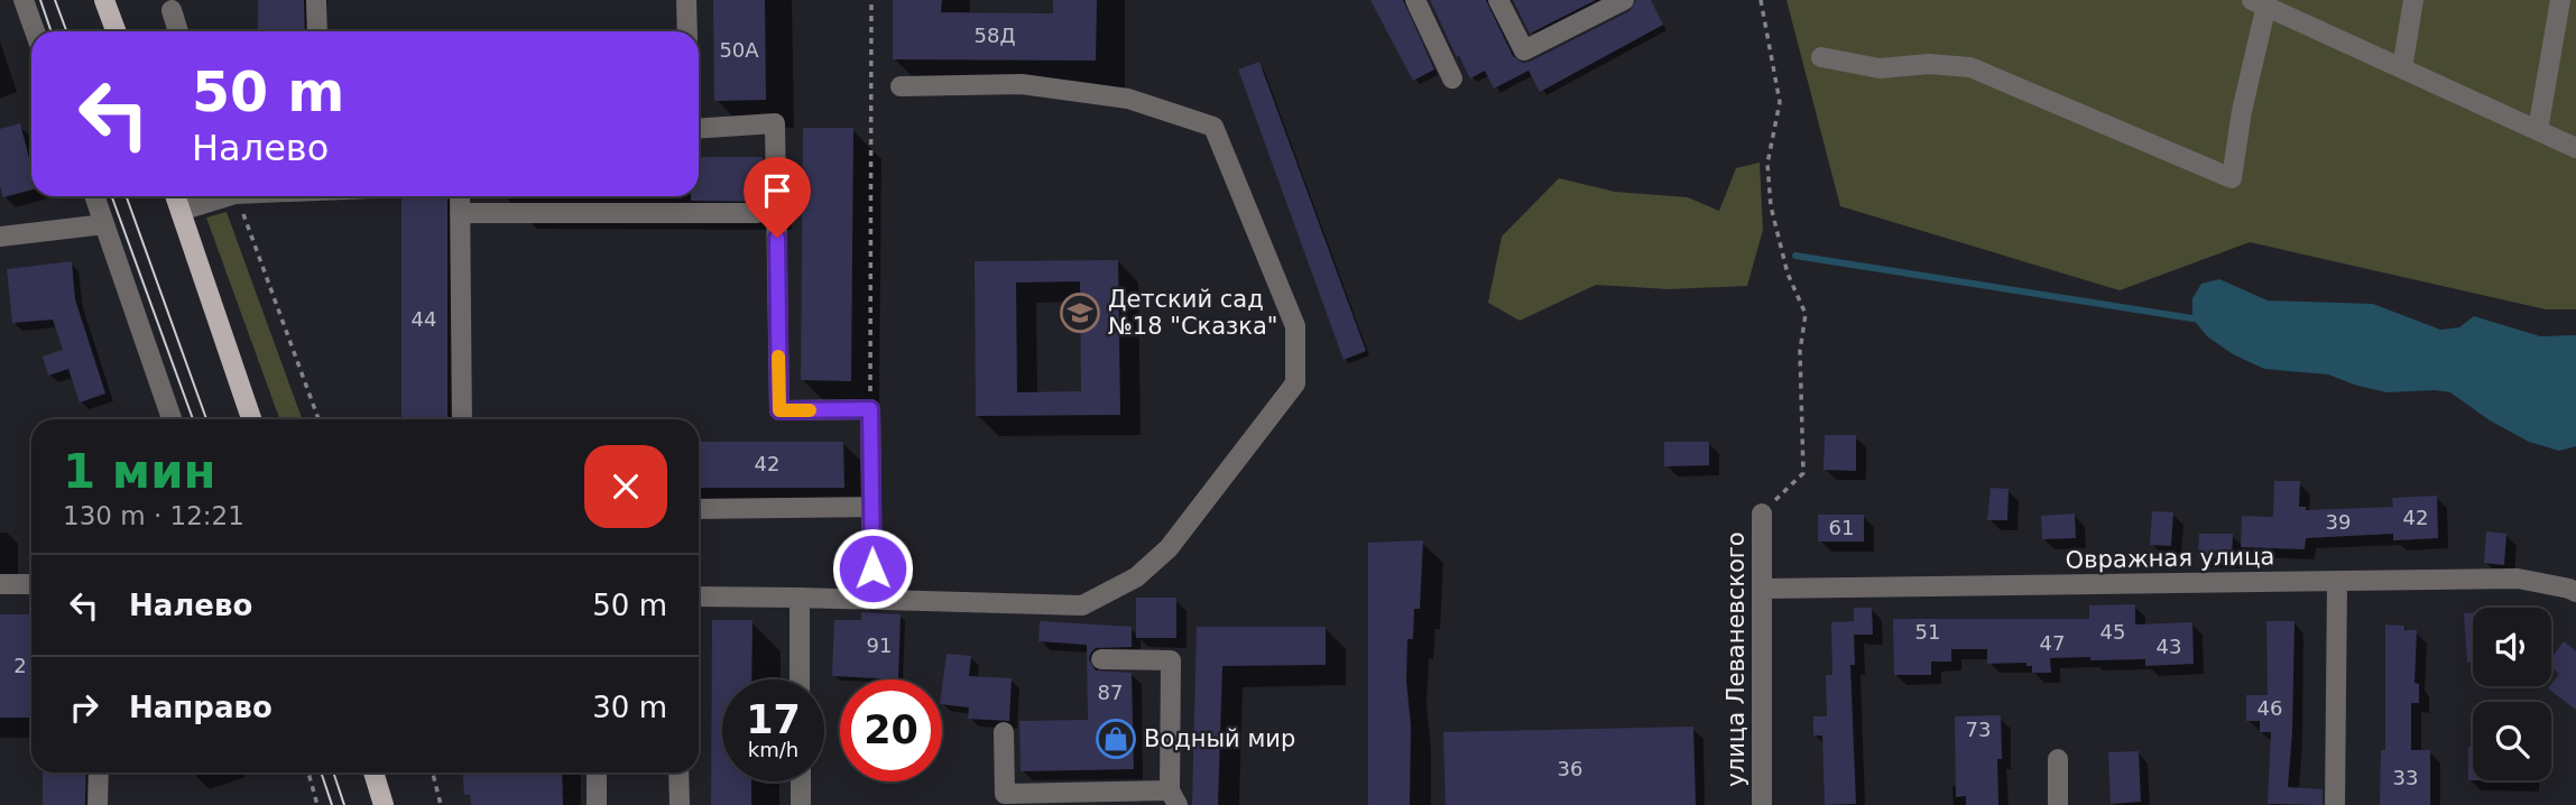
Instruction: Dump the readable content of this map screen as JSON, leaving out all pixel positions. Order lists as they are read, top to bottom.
{
  "streets": {
    "street": ["Овражная улица", "улица Леваневского"]
  },
  "crossings": [
    ["Овражная улица", "улица Леваневского"]
  ],
  "places": {
    "school or university": ["Детский сад №18 \"Сказка\""],
    "shop": ["Водный мир"]
  },
  "house_numbers": [
    "58Д",
    "50А",
    "44",
    "42",
    "42",
    "39",
    "61",
    "51",
    "45",
    "47",
    "91",
    "43",
    "2",
    "87",
    "46",
    "73",
    "36",
    "33"
  ],
  "page": {
    "turn": ["50 m", "Налево"],
    "heading": ["1 мин", "130 m · 12:21"],
    "list": [
      {
        "name": "Налево",
        "value": "50 m"
      },
      {
        "name": "Направо",
        "value": "30 m"
      }
    ],
    "speed": "17 km/h",
    "limit": "20"
  }
}
